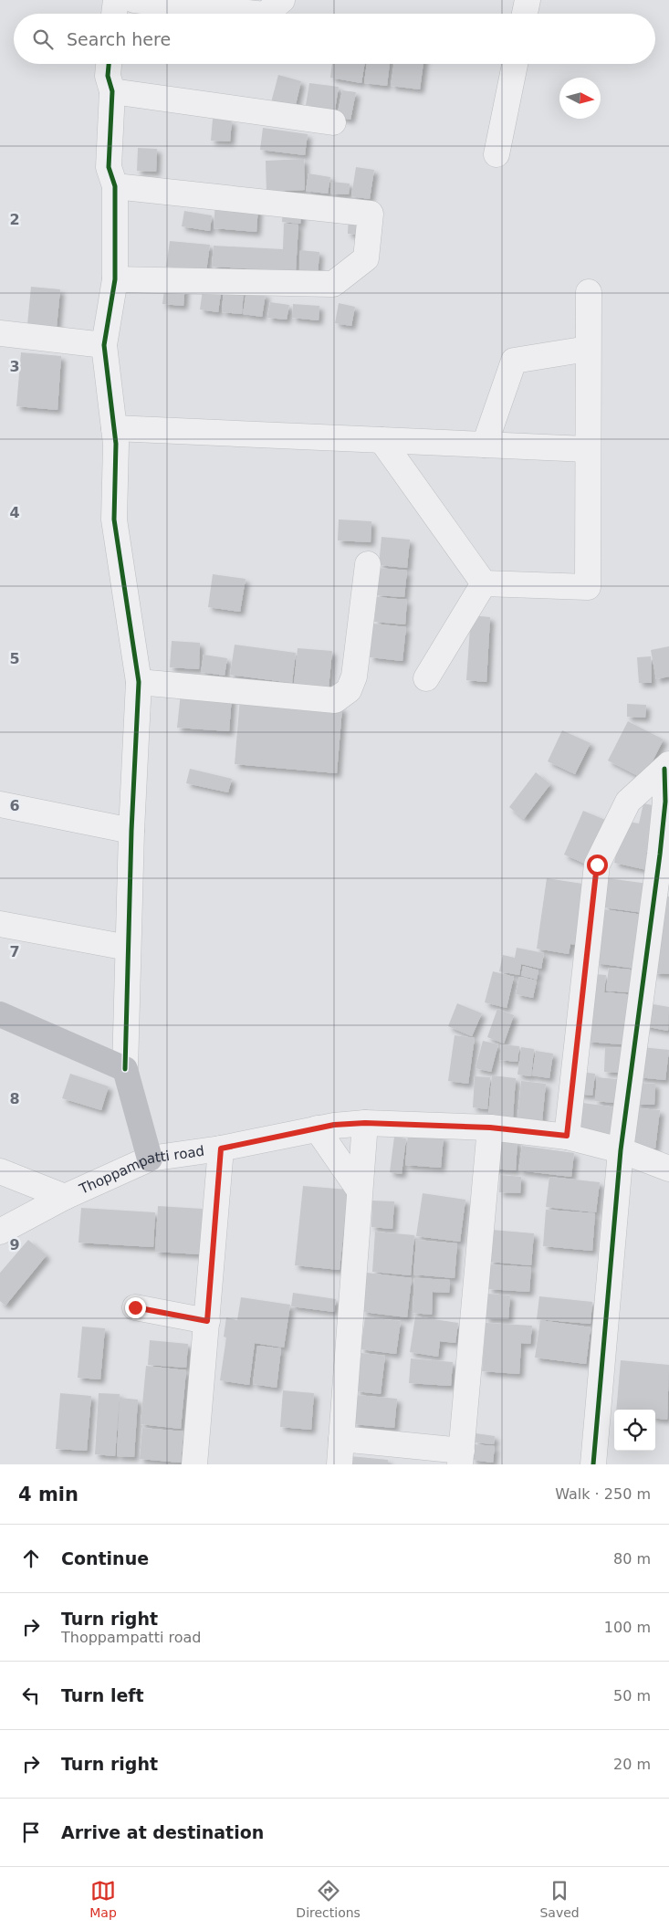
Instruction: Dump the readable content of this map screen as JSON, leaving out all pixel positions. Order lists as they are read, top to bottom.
{
  "streets": {
    "street": ["Thoppampatti road"]
  },
  "north": "right",
  "page": {
    "search": "Search here",
    "heading": ["4 min", "Walk · 250 m"],
    "list": [
      ["Continue", "80 m"],
      ["Turn right", "Thoppampatti road", "100 m"],
      ["Turn left", "50 m"],
      ["Turn right", "20 m"],
      "Arrive at destination"
    ],
    "nav": ["Map", "Directions", "Saved"]
  },
  "grid": {
    "rows": [
      "2",
      "3",
      "4",
      "5",
      "6",
      "7",
      "8",
      "9"
    ]
  }
}
